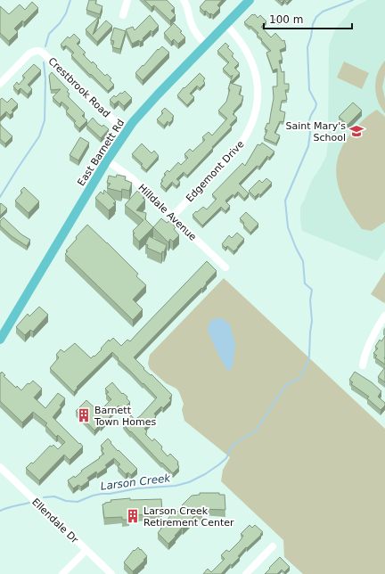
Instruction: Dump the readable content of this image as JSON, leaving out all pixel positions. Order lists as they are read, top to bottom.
{
  "streets": {
    "main road": ["East Barnett Rd"],
    "street": [
      "Crestbrook Road",
      "Edgemont Drive",
      "Hilldale Avenue",
      "Ellendale Dr"
    ]
  },
  "crossings": [
    ["Crestbrook Road", "East Barnett Rd"],
    ["East Barnett Rd", "Edgemont Drive"],
    ["East Barnett Rd", "Hilldale Avenue"],
    ["Edgemont Drive", "Hilldale Avenue"]
  ],
  "water": ["Larson Creek"],
  "places": {
    "school or university": ["Saint Mary's School"],
    "building": ["Barnett Town Homes", "Larson Creek Retirement Center"]
  },
  "scale_bar": "100 m"
}
